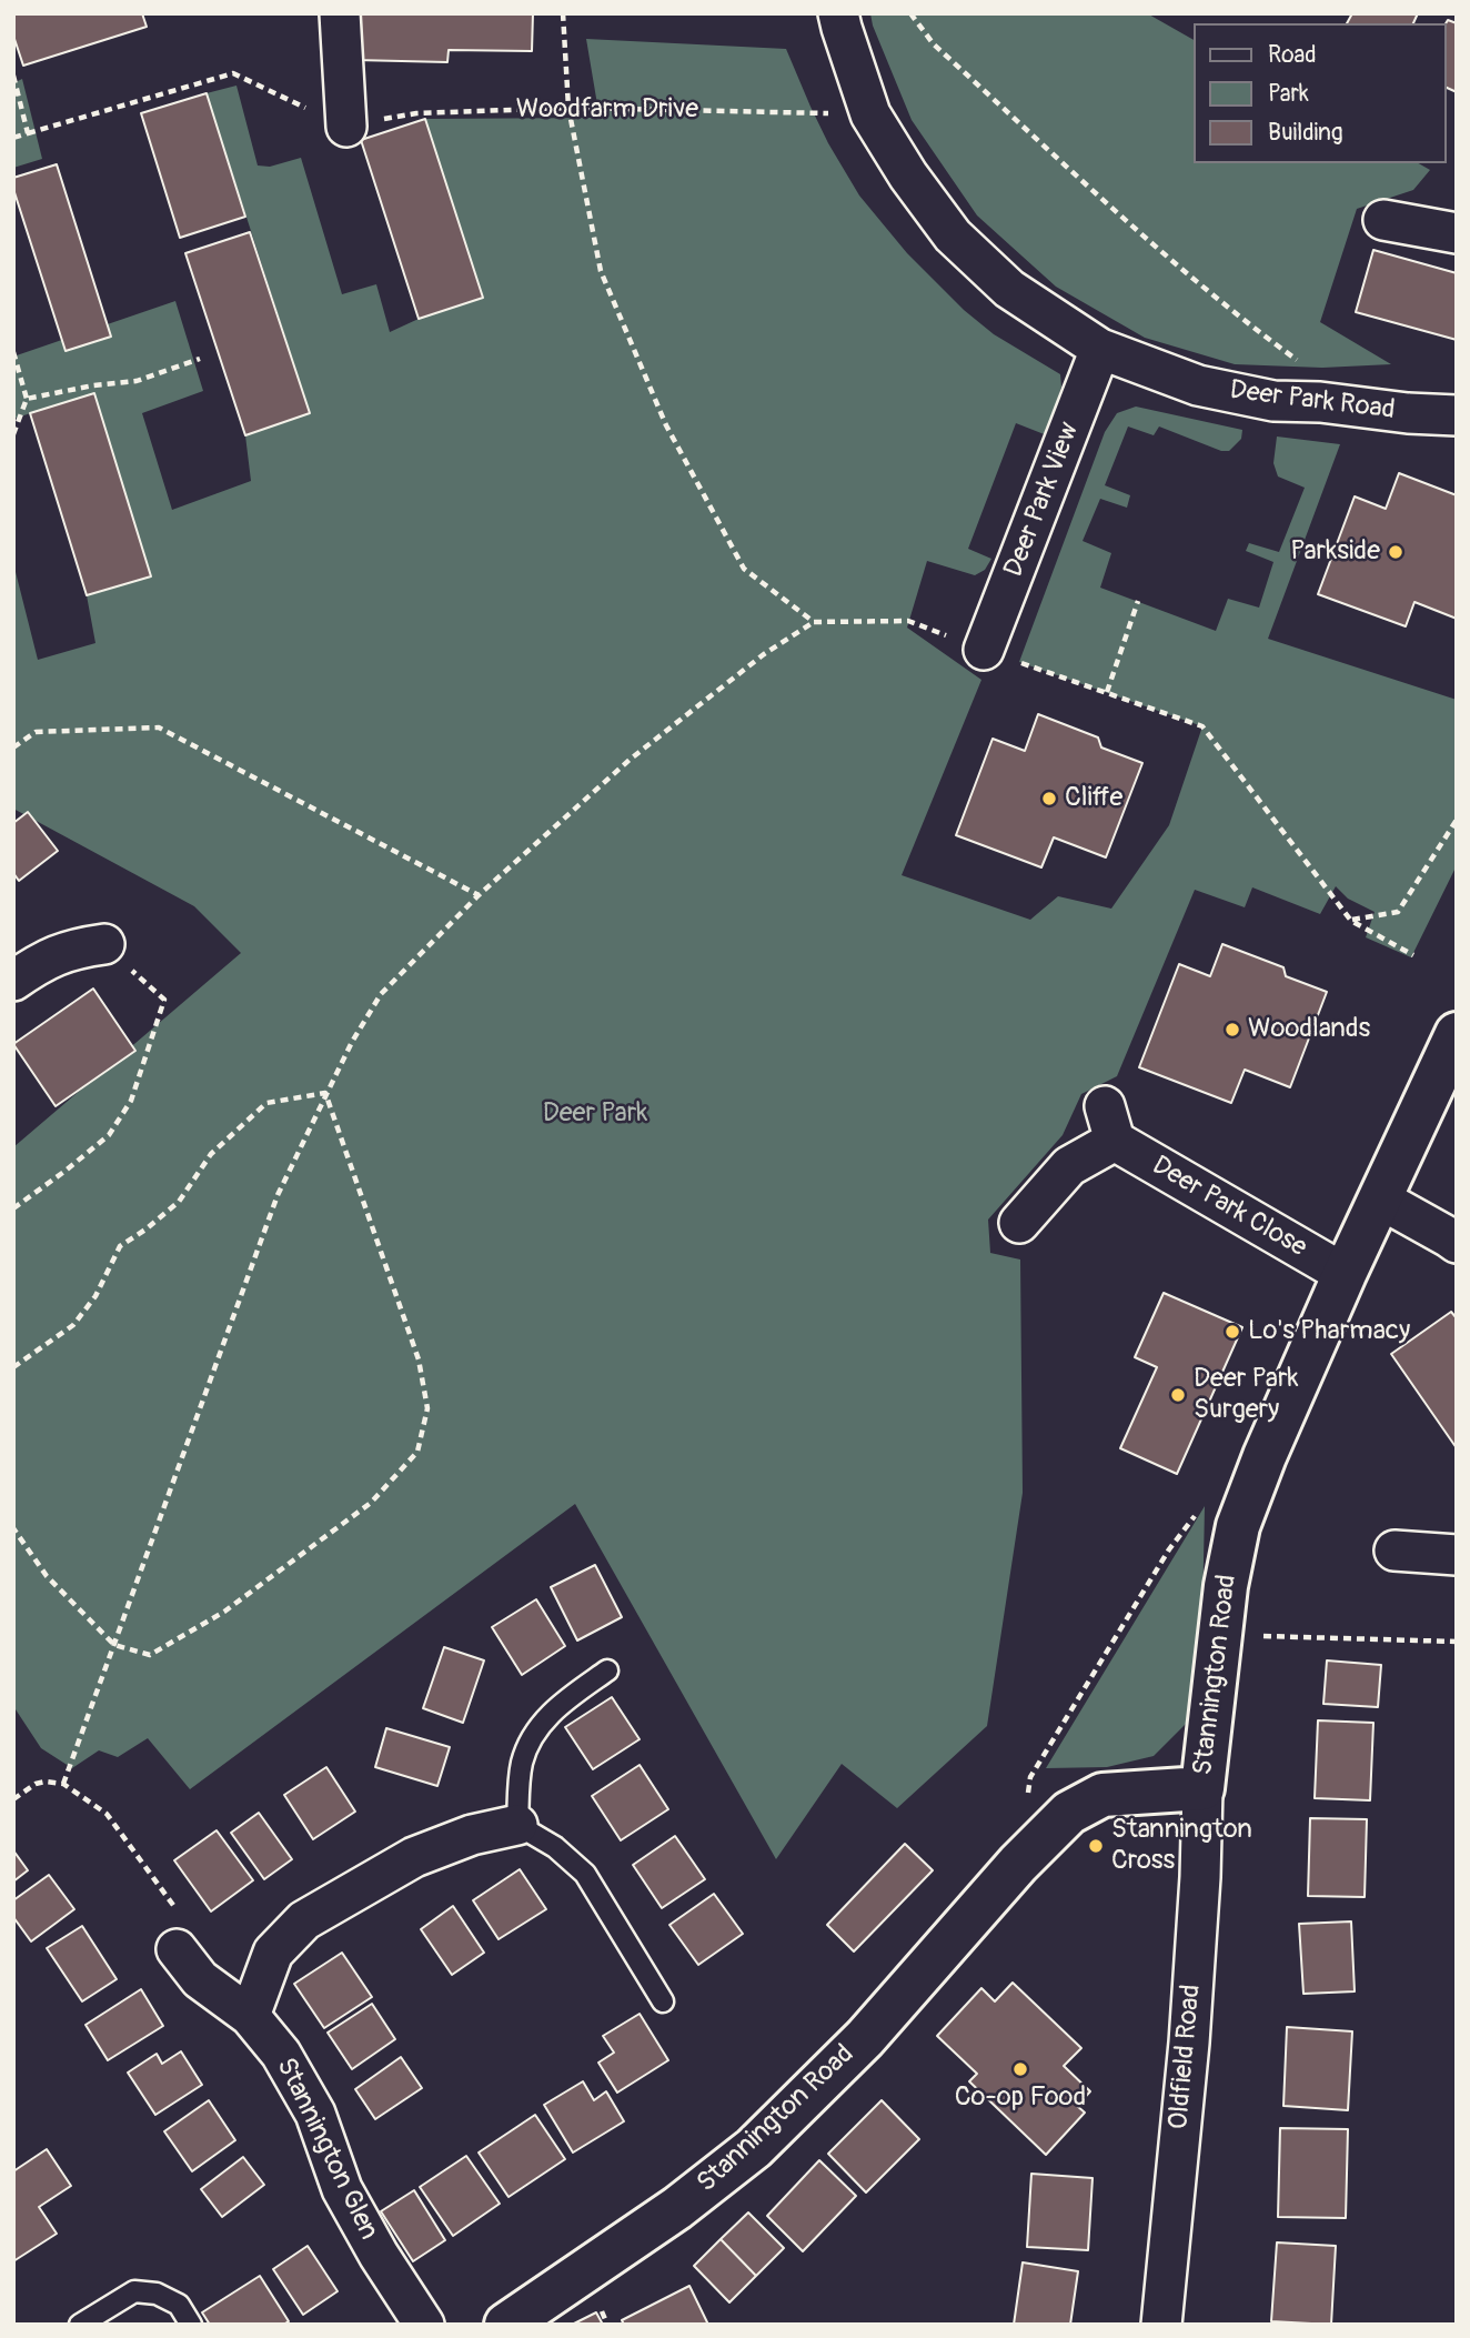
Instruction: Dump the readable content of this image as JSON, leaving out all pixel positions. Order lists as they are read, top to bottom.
{
  "streets": {
    "main road": ["Stannington Road"],
    "street": [
      "Deer Park Road",
      "Deer Park View",
      "Deer Park Close",
      "Oldfield Road",
      "Stannington Glen"
    ],
    "path": ["Woodfarm Drive"]
  },
  "crossings": [
    ["Woodfarm Drive", "Deer Park Road"],
    ["Deer Park Road", "Deer Park View"],
    ["Deer Park Close", "Stannington Road"],
    ["Stannington Road", "Oldfield Road"]
  ],
  "parks": ["Deer Park"],
  "places": [
    "Parkside",
    "Cliffe",
    "Woodlands",
    "Lo's Pharmacy",
    "Deer Park Surgery",
    "Stannington Cross",
    "Co-op Food"
  ],
  "legend": ["Road", "Park", "Building"]
}
